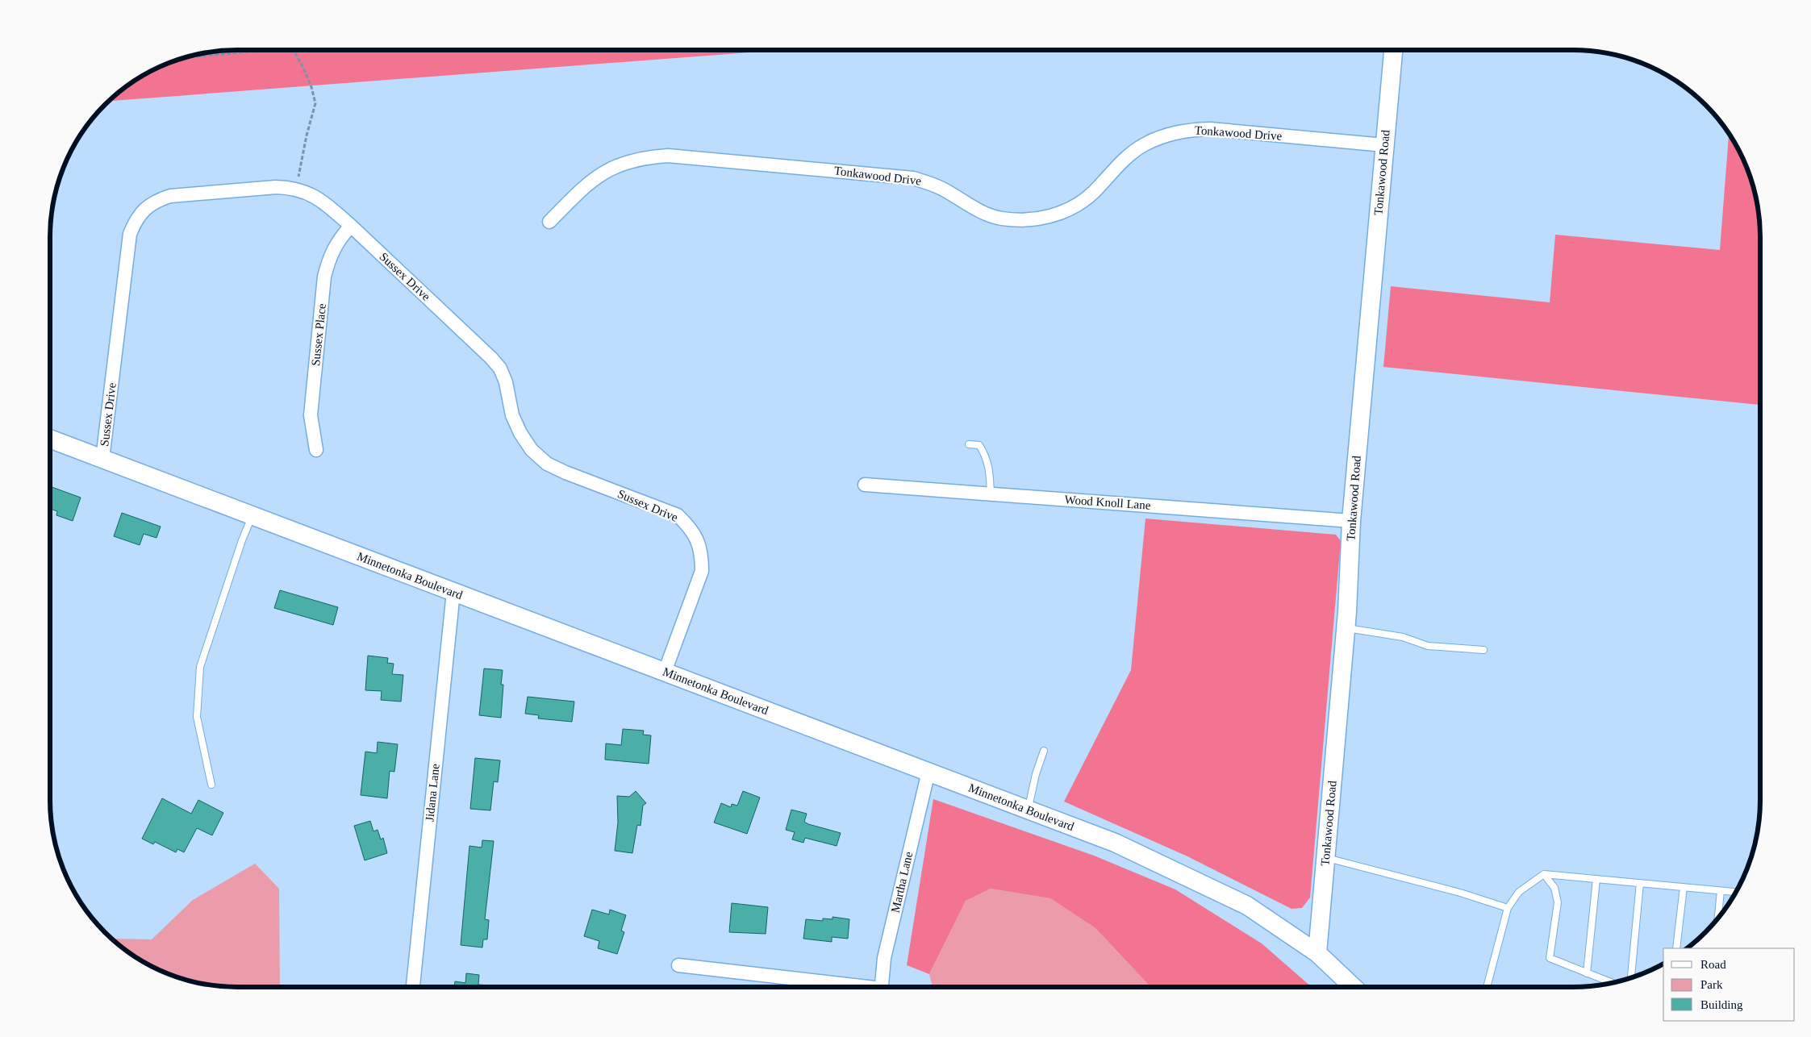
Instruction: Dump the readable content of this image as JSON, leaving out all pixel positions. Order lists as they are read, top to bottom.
{
  "streets": {
    "main road": ["Tonkawood Road", "Minnetonka Boulevard"],
    "street": [
      "Tonkawood Drive",
      "Sussex Drive",
      "Sussex Place",
      "Wood Knoll Lane",
      "Jidana Lane",
      "Martha Lane"
    ]
  },
  "crossings": [
    ["Tonkawood Drive", "Tonkawood Road"],
    ["Tonkawood Road", "Wood Knoll Lane"],
    ["Tonkawood Road", "Minnetonka Boulevard"],
    ["Sussex Drive", "Sussex Place"],
    ["Sussex Drive", "Minnetonka Boulevard"],
    ["Minnetonka Boulevard", "Jidana Lane"],
    ["Minnetonka Boulevard", "Martha Lane"]
  ],
  "legend": ["Road", "Park", "Building"]
}
